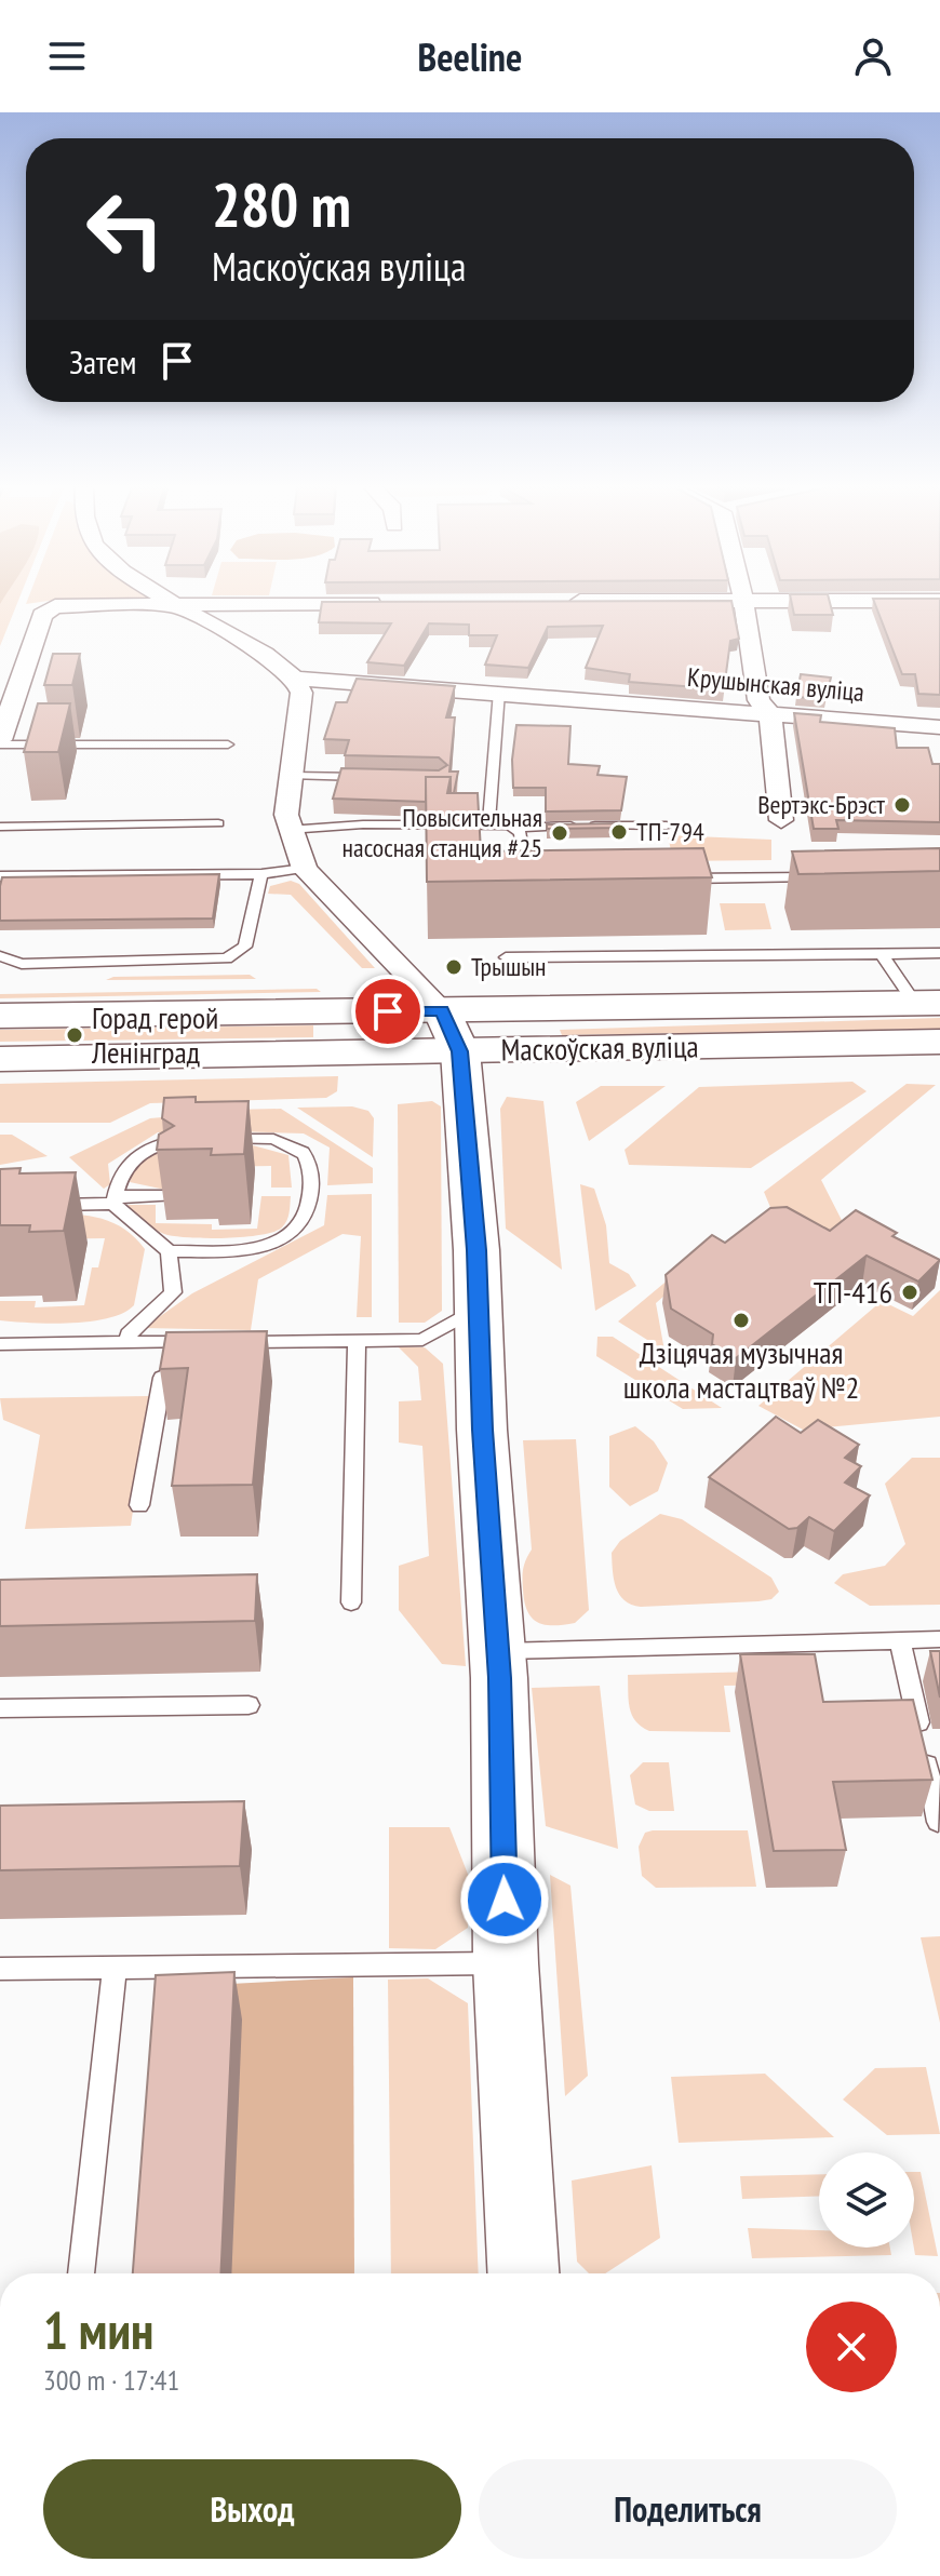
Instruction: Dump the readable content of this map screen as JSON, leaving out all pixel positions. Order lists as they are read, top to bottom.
{
  "streets": {
    "main road": ["Маскоўская вуліца"],
    "street": ["Крушынская вуліца"]
  },
  "places": [
    "Вертэкс-Брэст",
    "ТП-794",
    "Повысительная насосная станция #25",
    "Трышын",
    "Горад герой Ленінград",
    "ТП-416",
    "Дзіцячая музычная школа мастацтваў №2"
  ],
  "page": {
    "header": "Beeline",
    "turn": ["280 m", "Маскоўская вуліца"],
    "then": "Затем",
    "heading": ["1 мин", "300 m · 17:41"],
    "buttons": ["Выход", "Поделиться"]
  }
}
